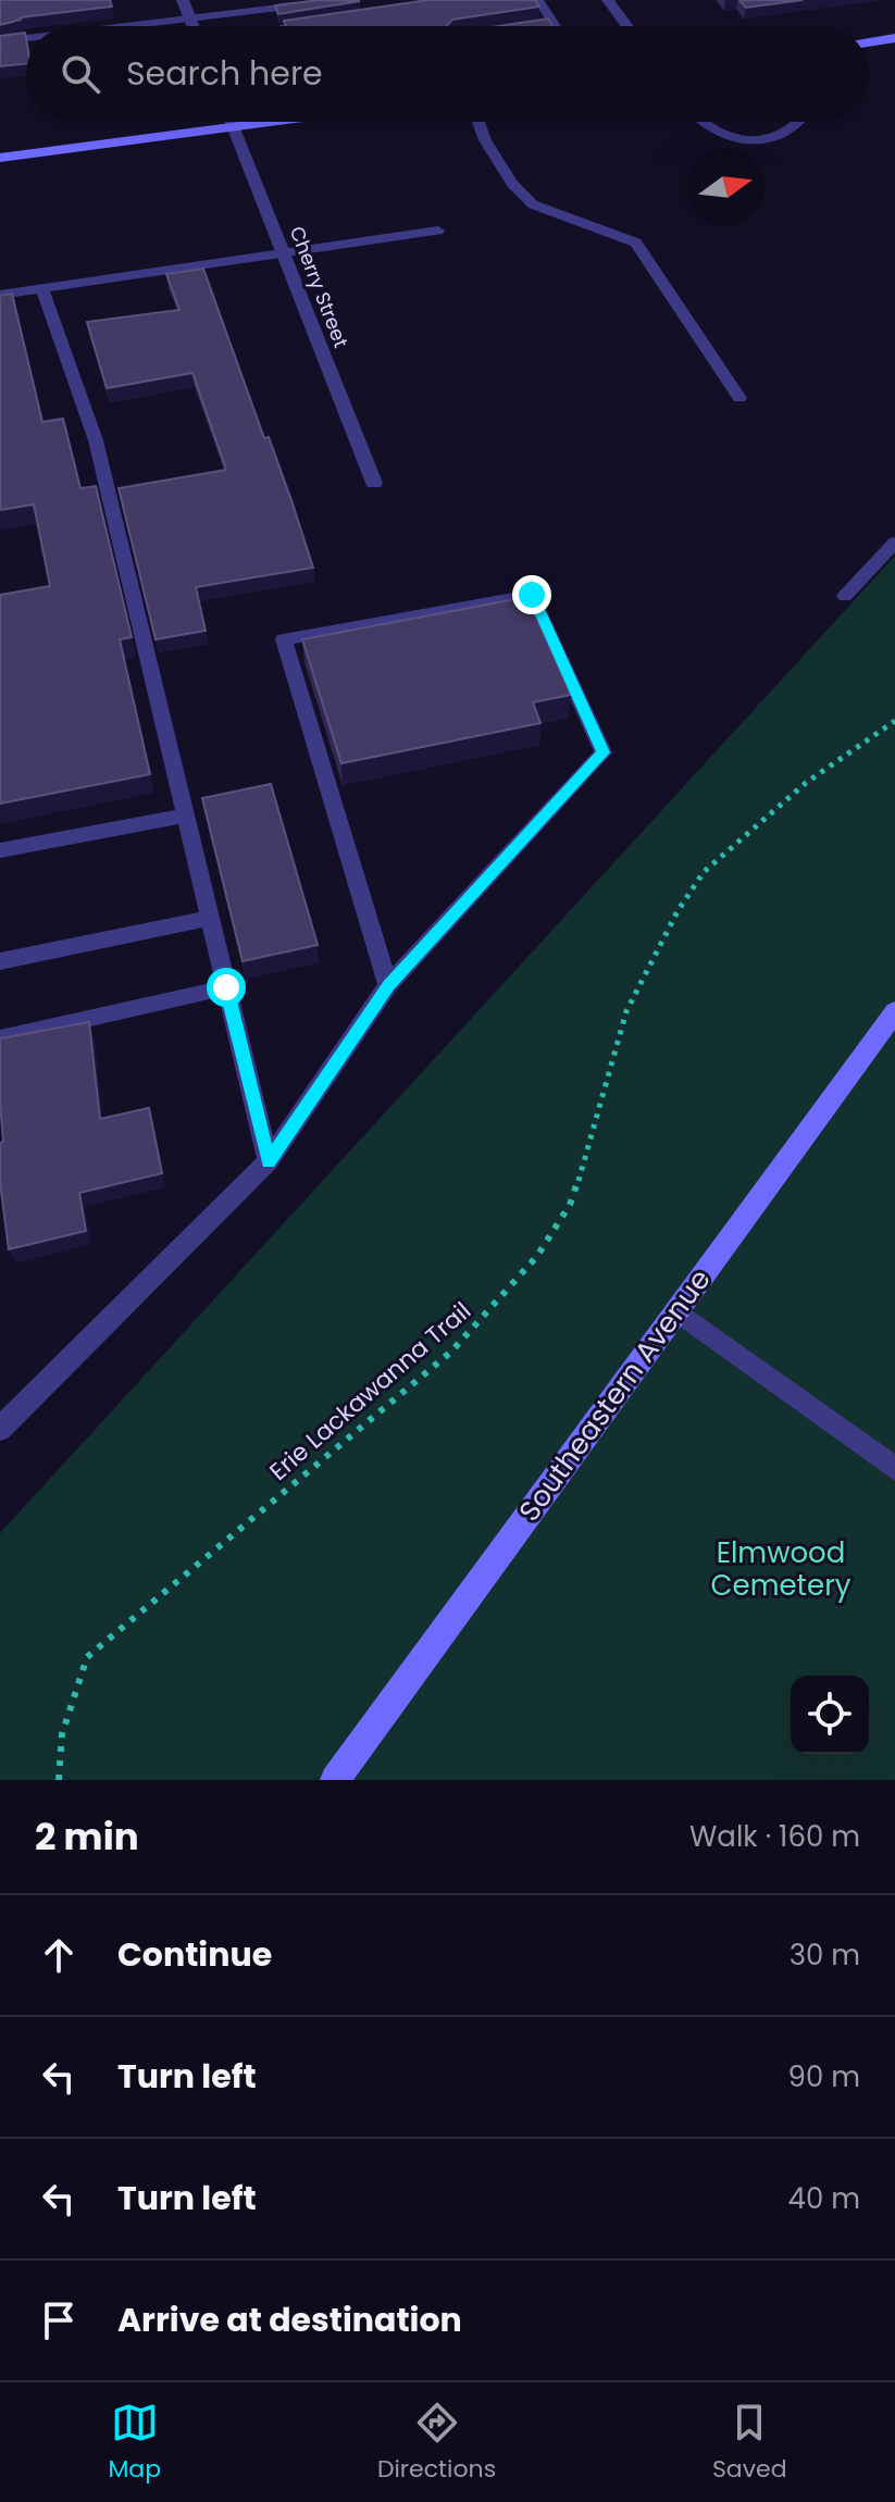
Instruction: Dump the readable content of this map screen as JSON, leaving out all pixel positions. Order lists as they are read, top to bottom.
{
  "streets": {
    "street": ["Cherry Street", "Southeastern Avenue"],
    "path": ["Erie Lackawanna Trail"]
  },
  "parks": ["Elmwood Cemetery"],
  "north": "right",
  "page": {
    "search": "Search here",
    "heading": ["2 min", "Walk · 160 m"],
    "list": [
      ["Continue", "30 m"],
      ["Turn left", "90 m"],
      ["Turn left", "40 m"],
      "Arrive at destination"
    ],
    "nav": ["Map", "Directions", "Saved"]
  }
}
